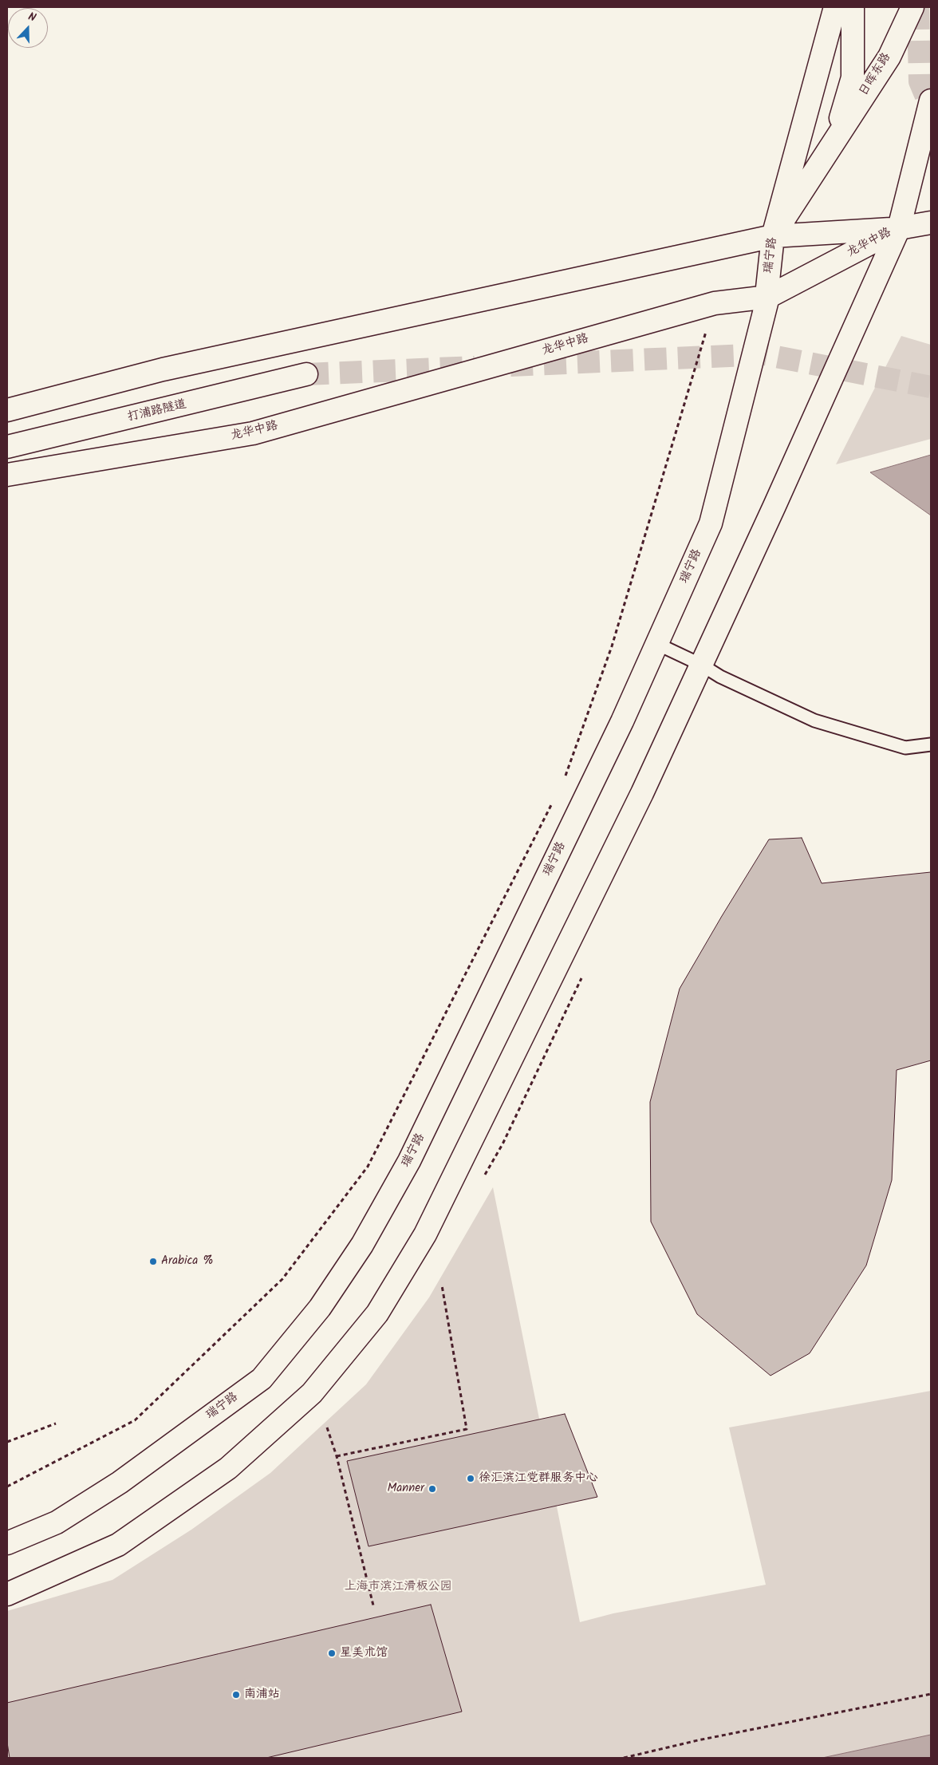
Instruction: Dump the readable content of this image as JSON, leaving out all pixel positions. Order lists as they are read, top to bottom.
{
  "streets": {
    "main road": [
      "日晖东路",
      "龙华中路",
      "瑞宁路",
      "打浦路隧道"
    ]
  },
  "crossings": [
    ["日晖东路", "龙华中路"],
    ["日晖东路", "瑞宁路"],
    ["龙华中路", "瑞宁路"]
  ],
  "parks": ["上海市滨江滑板公园"],
  "places": [
    "Arabica %",
    "徐汇滨江党群服务中心",
    "Manner",
    "星美术馆",
    "南浦站"
  ],
  "north": "top"
}
